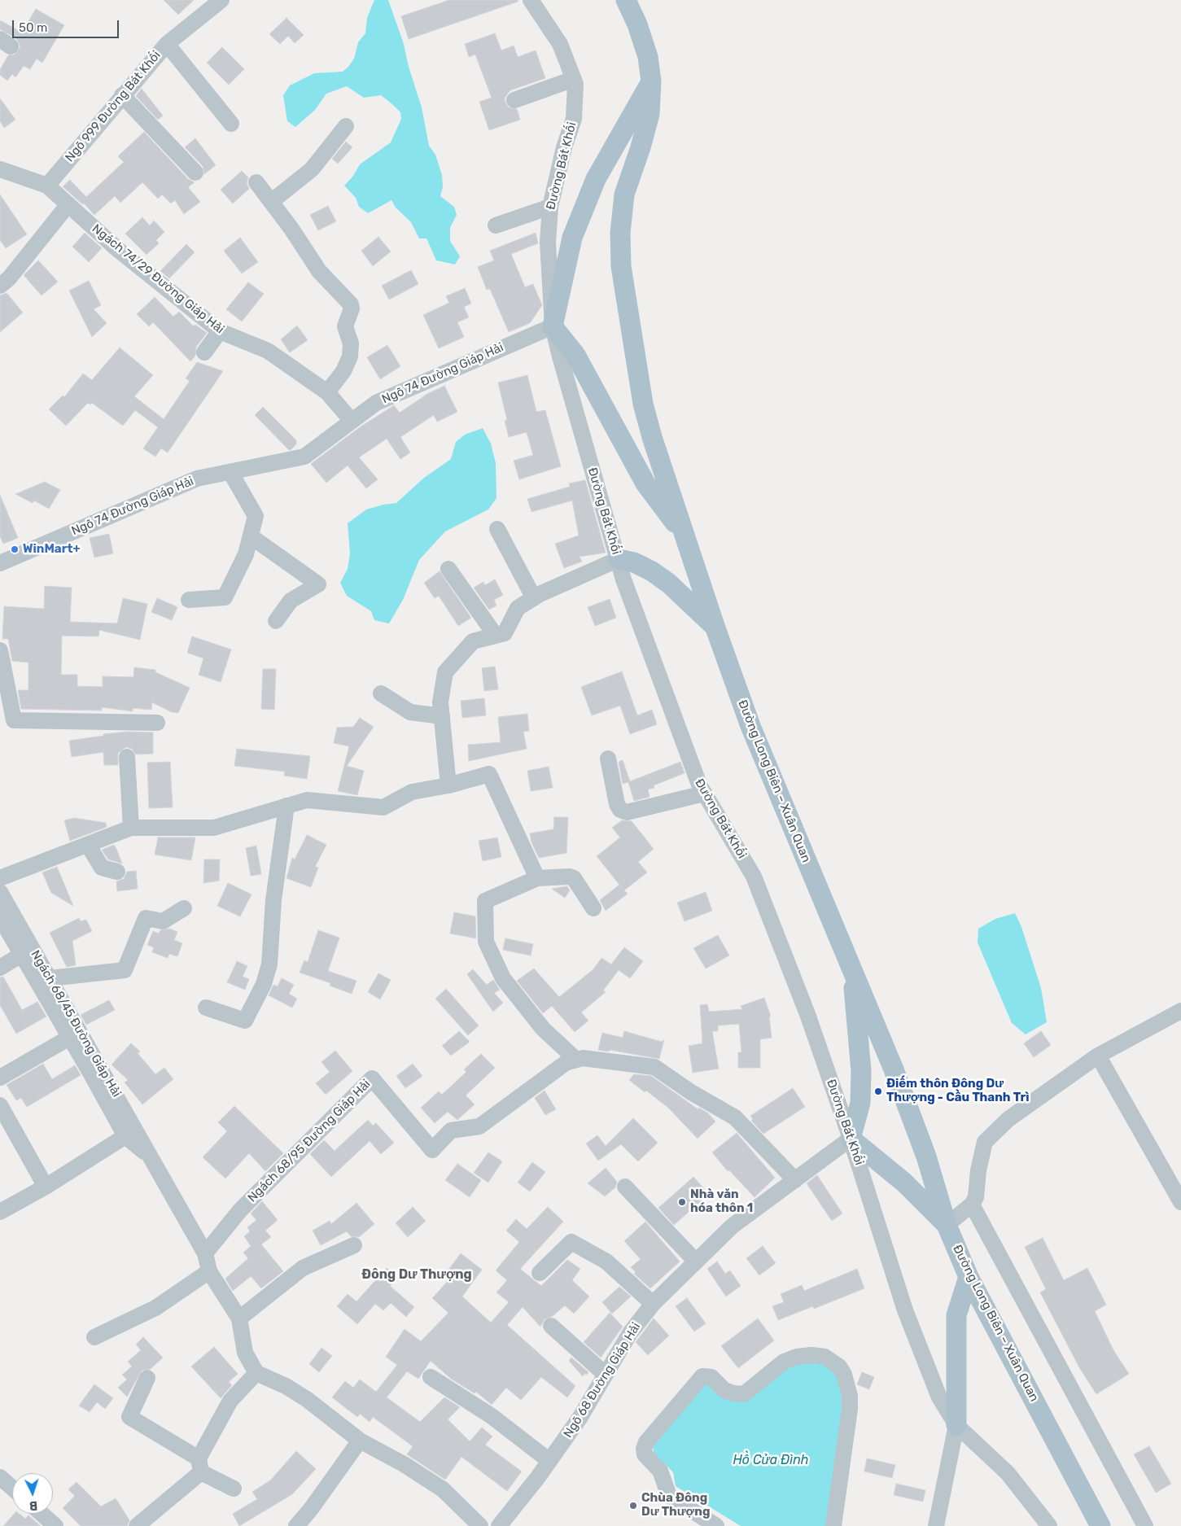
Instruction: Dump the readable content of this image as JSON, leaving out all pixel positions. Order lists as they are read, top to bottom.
{
  "streets": {
    "main road": ["Đường Long Biên – Xuân Quan"],
    "street": [
      "Ngõ 999 Đường Bát Khối",
      "Đường Bát Khối",
      "Ngách 74/29 Đường Giáp Hải",
      "Ngõ 74 Đường Giáp Hải",
      "Ngách 68/45 Đường Giáp Hải",
      "Ngách 68/95 Đường Giáp Hải",
      "Ngõ 68 Đường Giáp Hải"
    ]
  },
  "crossings": [
    ["Ngõ 999 Đường Bát Khối", "Ngách 74/29 Đường Giáp Hải"],
    ["Đường Bát Khối", "Ngõ 74 Đường Giáp Hải"],
    ["Đường Bát Khối", "Ngõ 68 Đường Giáp Hải"],
    ["Ngách 74/29 Đường Giáp Hải", "Ngõ 74 Đường Giáp Hải"],
    ["Ngách 68/45 Đường Giáp Hải", "Ngách 68/95 Đường Giáp Hải"],
    ["Ngách 68/95 Đường Giáp Hải", "Ngõ 68 Đường Giáp Hải"]
  ],
  "districts": ["Đông Dư Thượng"],
  "water": ["Hồ Cửa Đình"],
  "places": [
    "WinMart+",
    "Điếm thôn Đông Dư Thượng - Cầu Thanh Trì",
    "Nhà văn hóa thôn 1",
    "Chùa Đông Dư Thượng"
  ],
  "scale_bar": "50 m",
  "north": "bottom"
}
